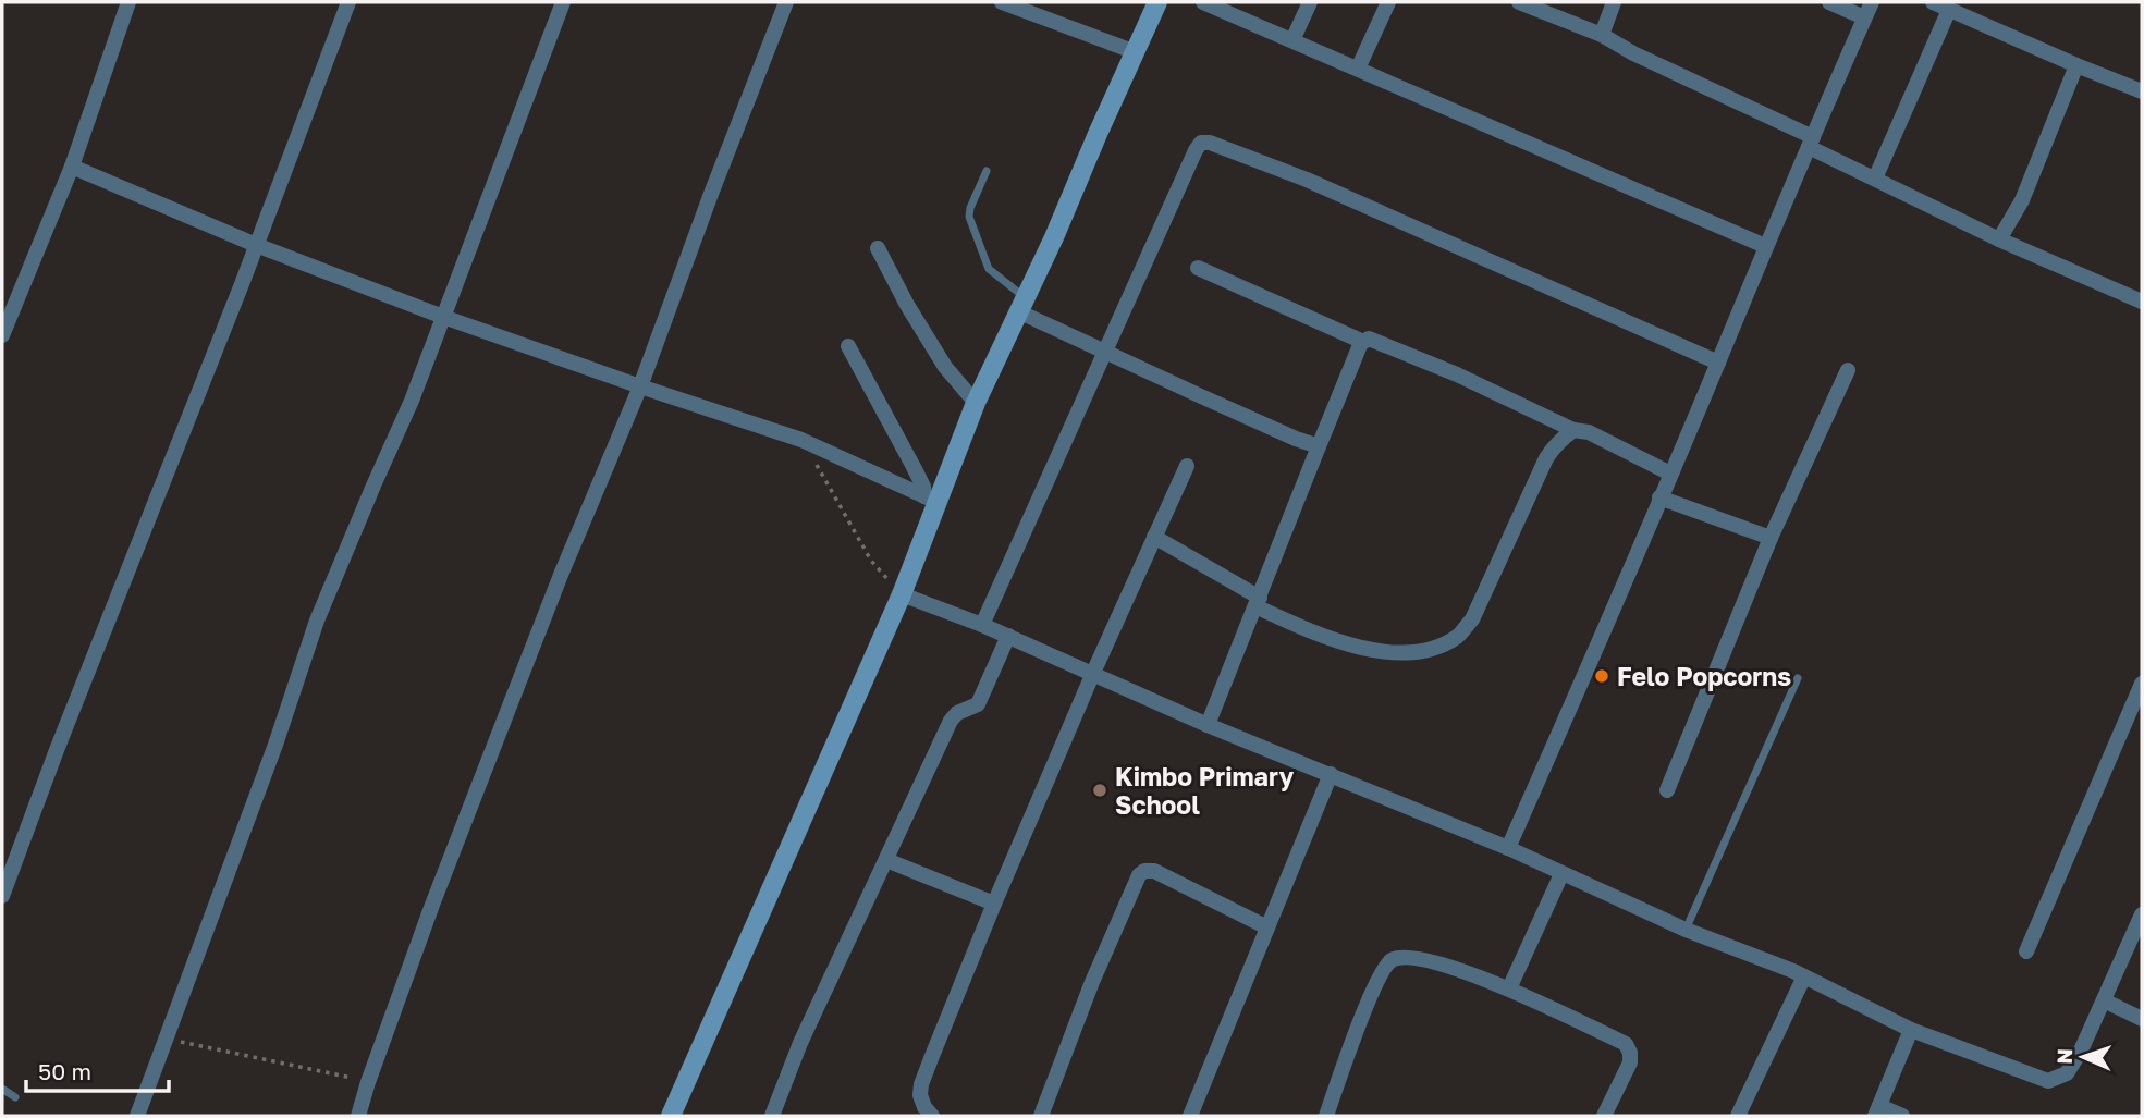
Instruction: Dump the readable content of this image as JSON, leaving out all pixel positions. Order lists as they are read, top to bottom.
{
  "places": ["Felo Popcorns", "Kimbo Primary School"],
  "scale_bar": "50 m",
  "north": "left"
}
